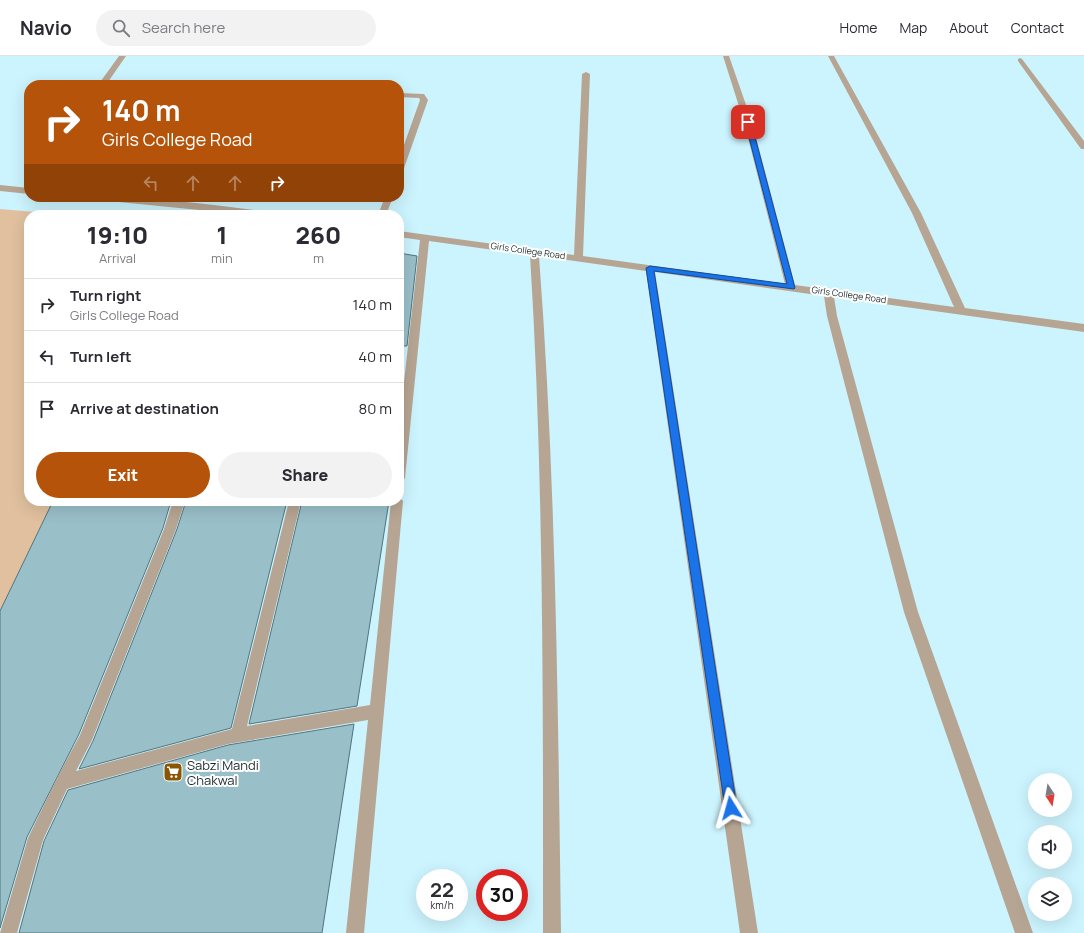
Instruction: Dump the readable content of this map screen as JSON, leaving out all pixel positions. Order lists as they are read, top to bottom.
{
  "streets": {
    "street": ["Girls College Road"]
  },
  "places": {
    "supermarket": ["Sabzi Mandi Chakwal"]
  },
  "north": "bottom",
  "page": {
    "header": "Navio",
    "search": "Search here",
    "nav": [
      "Home",
      "Map",
      "About",
      "Contact"
    ],
    "turn": ["140 m", "Girls College Road"],
    "eta": [
      "19:10",
      "Arrival",
      "1",
      "min",
      "260",
      "m"
    ],
    "list": [
      {
        "name": "Turn right",
        "note": "Girls College Road",
        "value": "140 m"
      },
      {
        "name": "Turn left",
        "value": "40 m"
      },
      {
        "name": "Arrive at destination",
        "value": "80 m"
      }
    ],
    "buttons": ["Exit", "Share"],
    "speed": "22 km/h",
    "limit": "30"
  }
}
